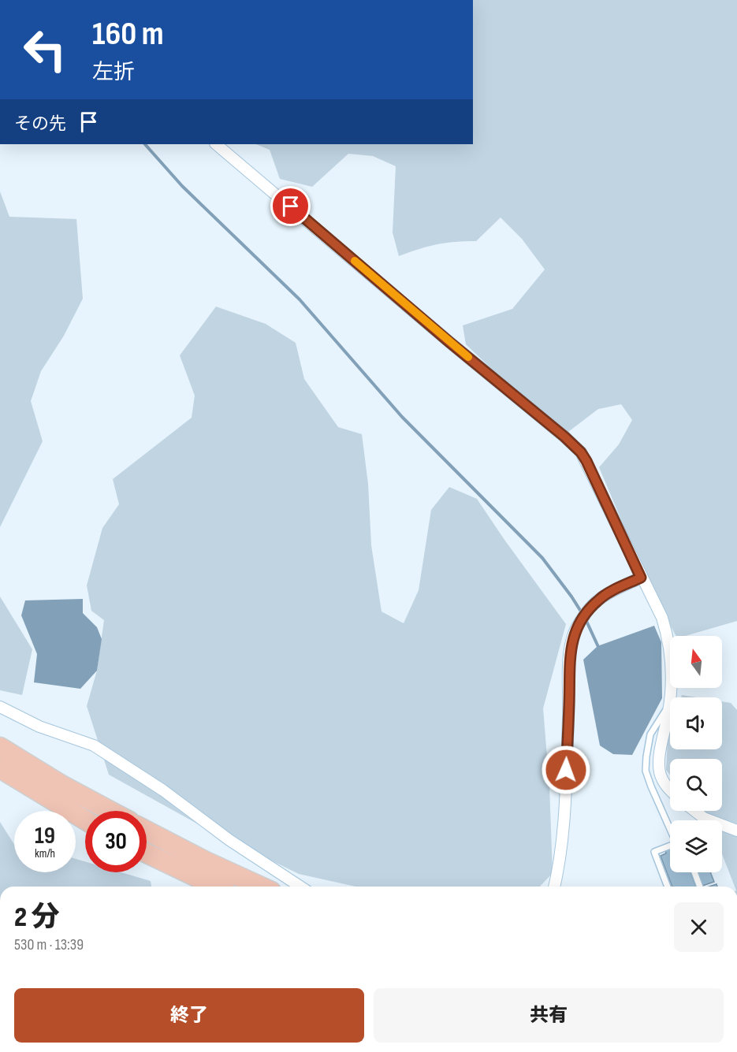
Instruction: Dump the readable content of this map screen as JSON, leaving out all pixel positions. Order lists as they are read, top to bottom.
{
  "north": "top",
  "page": {
    "turn": ["160 m", "左折"],
    "then": "その先",
    "speed": "19 km/h",
    "limit": "30",
    "heading": ["2 分", "530 m · 13:39"],
    "buttons": ["終了", "共有"]
  }
}
